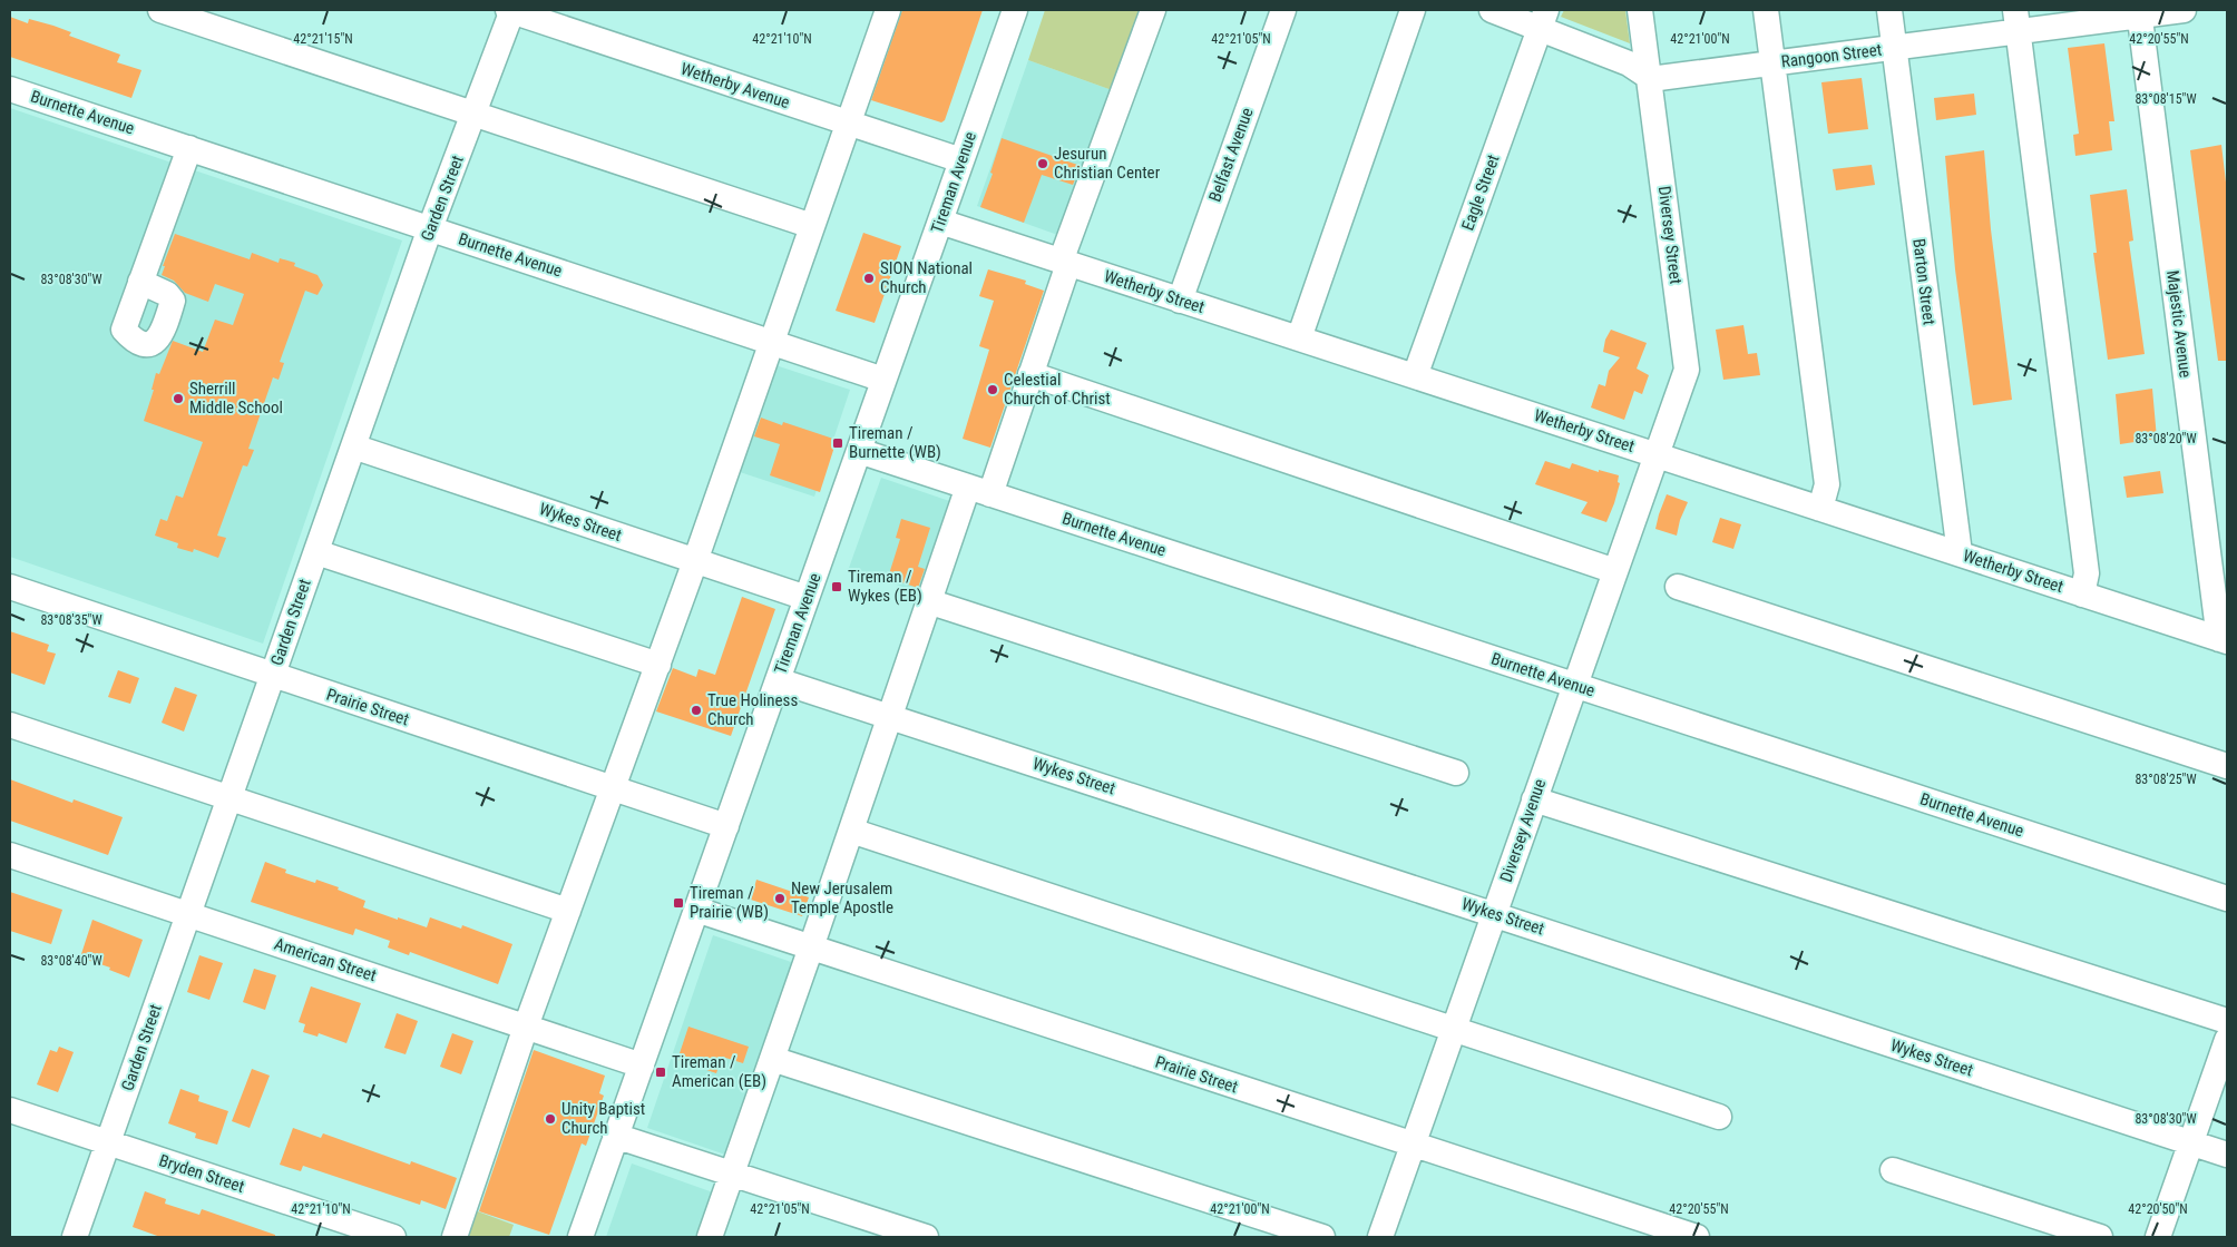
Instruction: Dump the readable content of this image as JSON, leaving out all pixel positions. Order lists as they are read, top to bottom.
{
  "streets": {
    "street": [
      "Rangoon Street",
      "Wetherby Avenue",
      "Burnette Avenue",
      "Belfast Avenue",
      "Tireman Avenue",
      "Eagle Street",
      "Garden Street",
      "Diversey Street",
      "Barton Street",
      "Wetherby Street",
      "Majestic Avenue",
      "Wykes Street",
      "Prairie Street",
      "Diversey Avenue",
      "American Street",
      "Bryden Street"
    ]
  },
  "crossings": [
    ["Rangoon Street", "Diversey Street"],
    ["Rangoon Street", "Barton Street"],
    ["Rangoon Street", "Majestic Avenue"],
    ["Wetherby Avenue", "Tireman Avenue"],
    ["Wetherby Avenue", "Garden Street"],
    ["Burnette Avenue", "Tireman Avenue"],
    ["Burnette Avenue", "Garden Street"],
    ["Burnette Avenue", "Diversey Avenue"],
    ["Belfast Avenue", "Wetherby Street"],
    ["Tireman Avenue", "Wetherby Street"],
    ["Tireman Avenue", "Wykes Street"],
    ["Tireman Avenue", "Prairie Street"],
    ["Tireman Avenue", "American Street"],
    ["Eagle Street", "Wetherby Street"],
    ["Garden Street", "Wykes Street"],
    ["Garden Street", "Prairie Street"],
    ["Garden Street", "American Street"],
    ["Garden Street", "Bryden Street"],
    ["Diversey Street", "Wetherby Street"],
    ["Diversey Street", "Diversey Avenue"],
    ["Barton Street", "Wetherby Street"],
    ["Wetherby Street", "Majestic Avenue"],
    ["Wetherby Street", "Diversey Avenue"],
    ["Wykes Street", "Diversey Avenue"],
    ["Prairie Street", "Diversey Avenue"]
  ],
  "places": {
    "other": [
      "Jesurun Christian Center",
      "SION National Church",
      "Celestial Church of Christ",
      "Sherrill Middle School",
      "True Holiness Church",
      "New Jerusalem Temple Apostle",
      "Unity Baptist Church"
    ],
    "transit": [
      "Tireman / Burnette (WB)",
      "Tireman / Wykes (EB)",
      "Tireman / Prairie (WB)",
      "Tireman / American (EB)"
    ]
  },
  "coordinates": [
    "42°21'05\"N",
    "42°21'00\"N",
    "42°20'55\"N",
    "42°21'15\"N",
    "42°21'10\"N",
    "83°08'15\"W",
    "83°08'30\"W",
    "83°08'20\"W",
    "83°08'35\"W",
    "83°08'25\"W",
    "83°08'40\"W",
    "42°20'50\"N"
  ]
}
